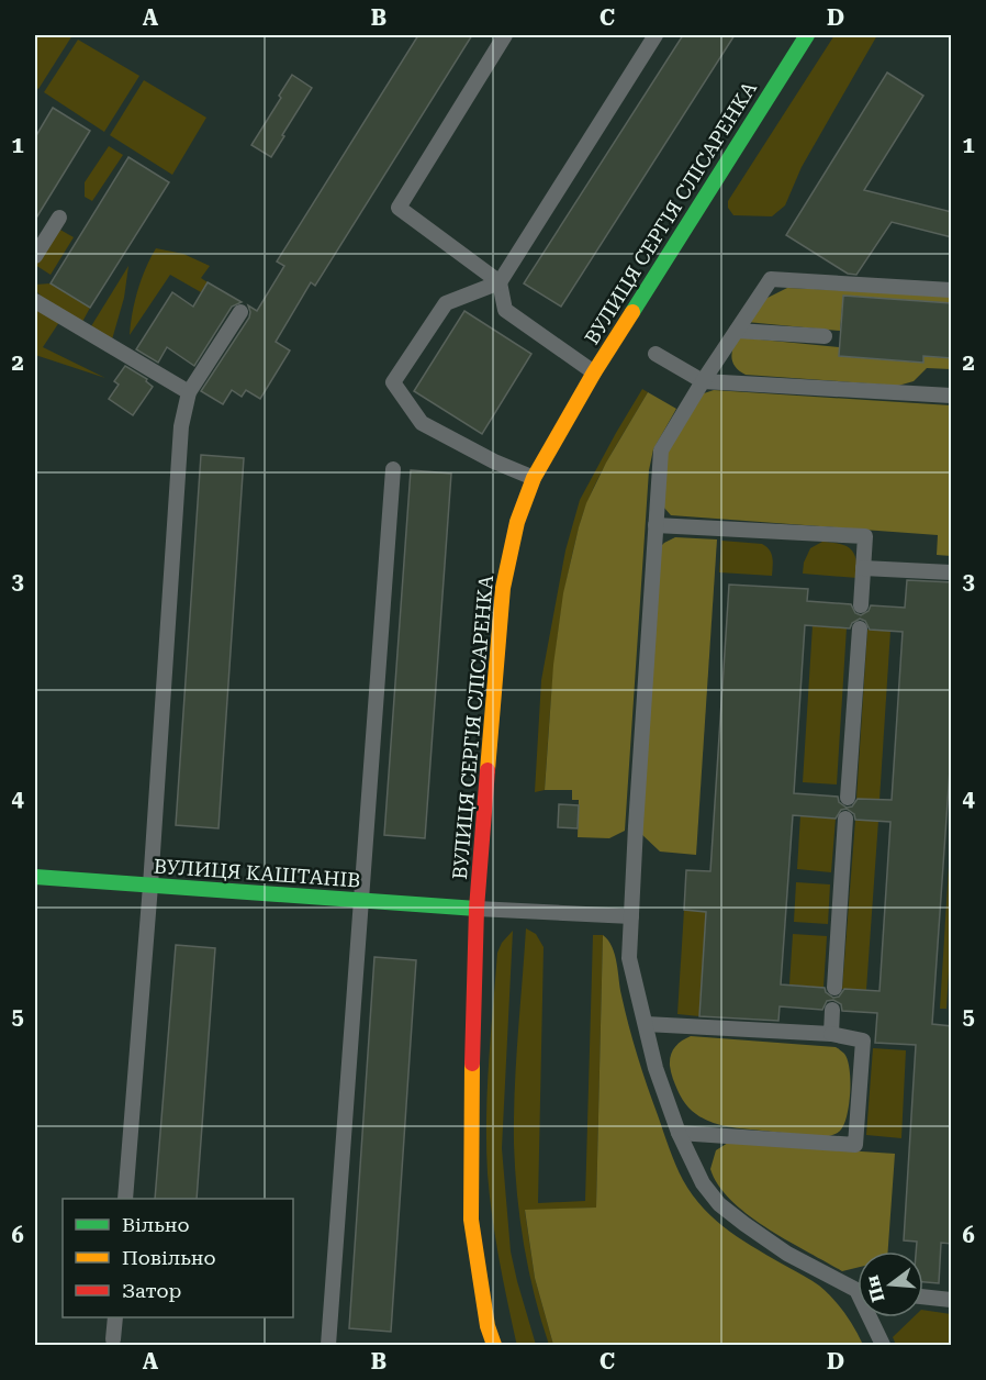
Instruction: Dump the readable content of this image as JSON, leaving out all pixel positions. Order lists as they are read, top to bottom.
{
  "streets": {
    "street": ["ВУЛИЦЯ СЕРГІЯ СЛІСАРЕНКА", "ВУЛИЦЯ КАШТАНІВ"]
  },
  "crossings": [
    ["ВУЛИЦЯ СЕРГІЯ СЛІСАРЕНКА", "ВУЛИЦЯ КАШТАНІВ"]
  ],
  "legend": ["Вільно", "Повільно", "Затор"],
  "north": "left",
  "grid": {
    "columns": [
      "A",
      "B",
      "C",
      "D"
    ],
    "rows": [
      "1",
      "2",
      "3",
      "4",
      "5",
      "6"
    ]
  }
}
